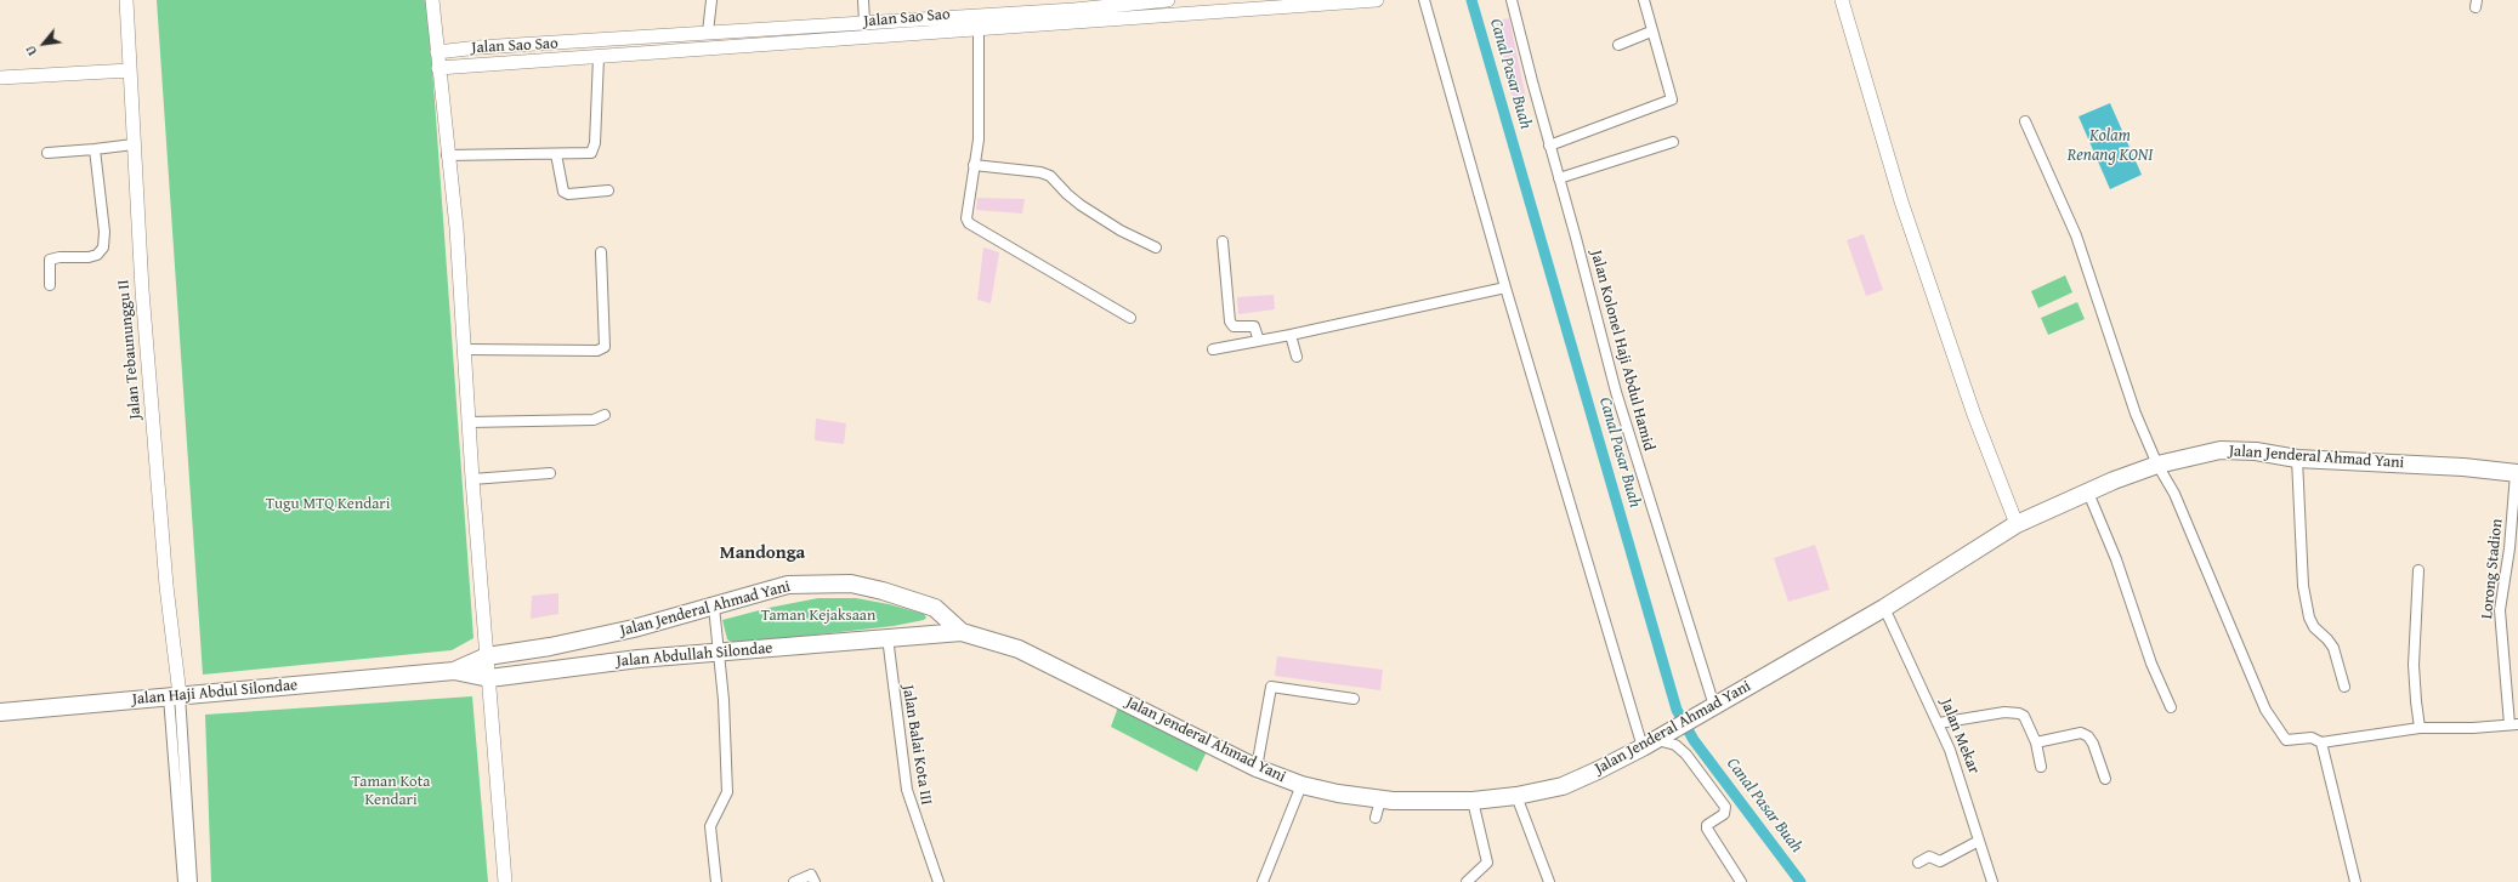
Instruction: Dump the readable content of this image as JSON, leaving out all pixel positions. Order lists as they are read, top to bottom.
{
  "streets": {
    "highway": ["Jalan Jenderal Ahmad Yani", "Jalan Abdullah Silondae", "Jalan Haji Abdul Silondae"],
    "street": [
      "Jalan Sao Sao",
      "Jalan Tebaununggu II",
      "Jalan Kolonel Haji Abdul Hamid",
      "Lorong Stadion",
      "Jalan Mekar",
      "Jalan Balai Kota III"
    ]
  },
  "crossings": [
    ["Jalan Tebaununggu II", "Jalan Haji Abdul Silondae"],
    ["Jalan Kolonel Haji Abdul Hamid", "Jalan Jenderal Ahmad Yani"],
    ["Jalan Jenderal Ahmad Yani", "Lorong Stadion"],
    ["Jalan Jenderal Ahmad Yani", "Jalan Abdullah Silondae"],
    ["Jalan Jenderal Ahmad Yani", "Jalan Mekar"],
    ["Jalan Abdullah Silondae", "Jalan Haji Abdul Silondae"],
    ["Jalan Abdullah Silondae", "Jalan Balai Kota III"]
  ],
  "districts": ["Mandonga"],
  "water": ["Canal Pasar Buah", "Kolam Renang KONI"],
  "parks": ["Tugu MTQ Kendari", "Taman Kejaksaan", "Taman Kota Kendari"],
  "north": "bottom left"
}
